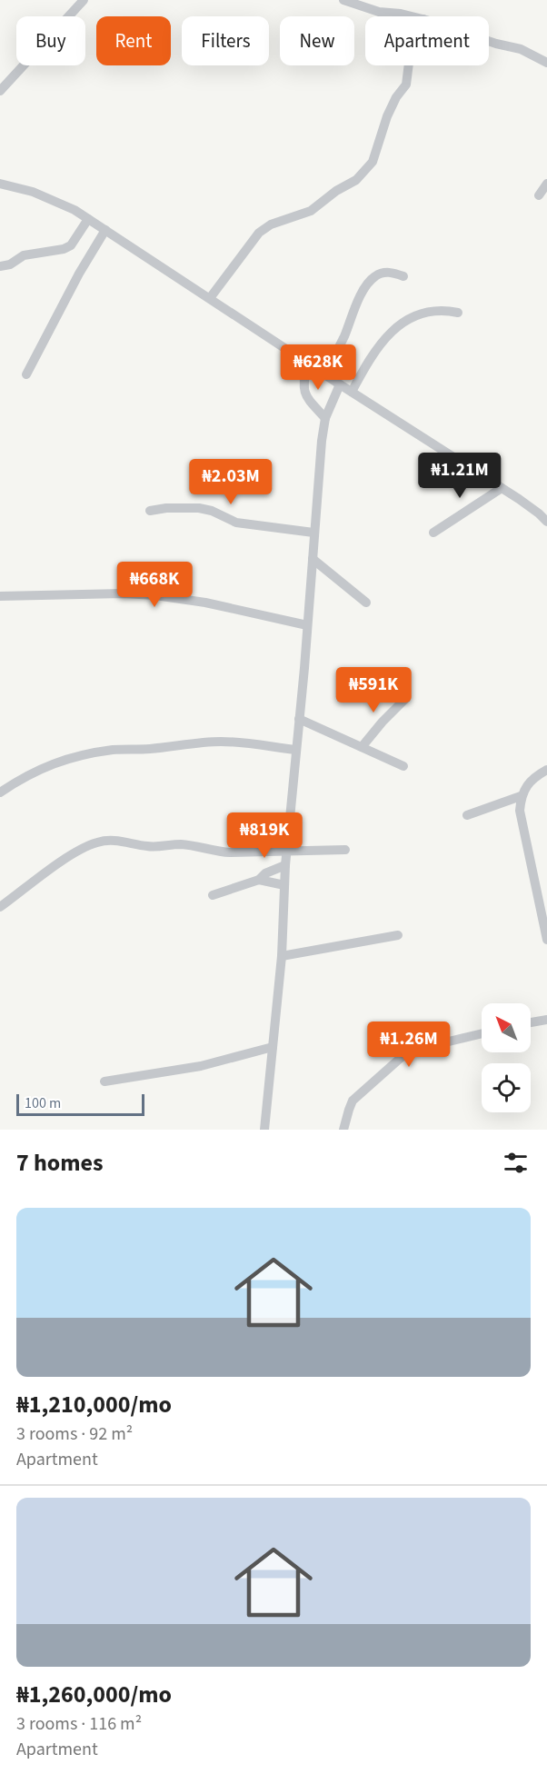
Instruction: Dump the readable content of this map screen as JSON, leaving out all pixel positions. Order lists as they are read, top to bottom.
{
  "scale_bar": "100 m",
  "north": "top left",
  "page": {
    "chip": [
      "Buy",
      "Rent",
      "Filters",
      "New",
      "Apartment"
    ],
    "price": [
      "₦628K",
      "₦1.21M",
      "₦2.03M",
      "₦668K",
      "₦591K",
      "₦819K",
      "₦1.26M"
    ],
    "scale": "100 m",
    "heading": "7 homes",
    "list": [
      {
        "name": "₦1,210,000/mo",
        "note": "3 rooms · 92 m² · Apartment"
      },
      {
        "name": "₦1,260,000/mo",
        "note": "3 rooms · 116 m² · Apartment"
      }
    ]
  }
}
